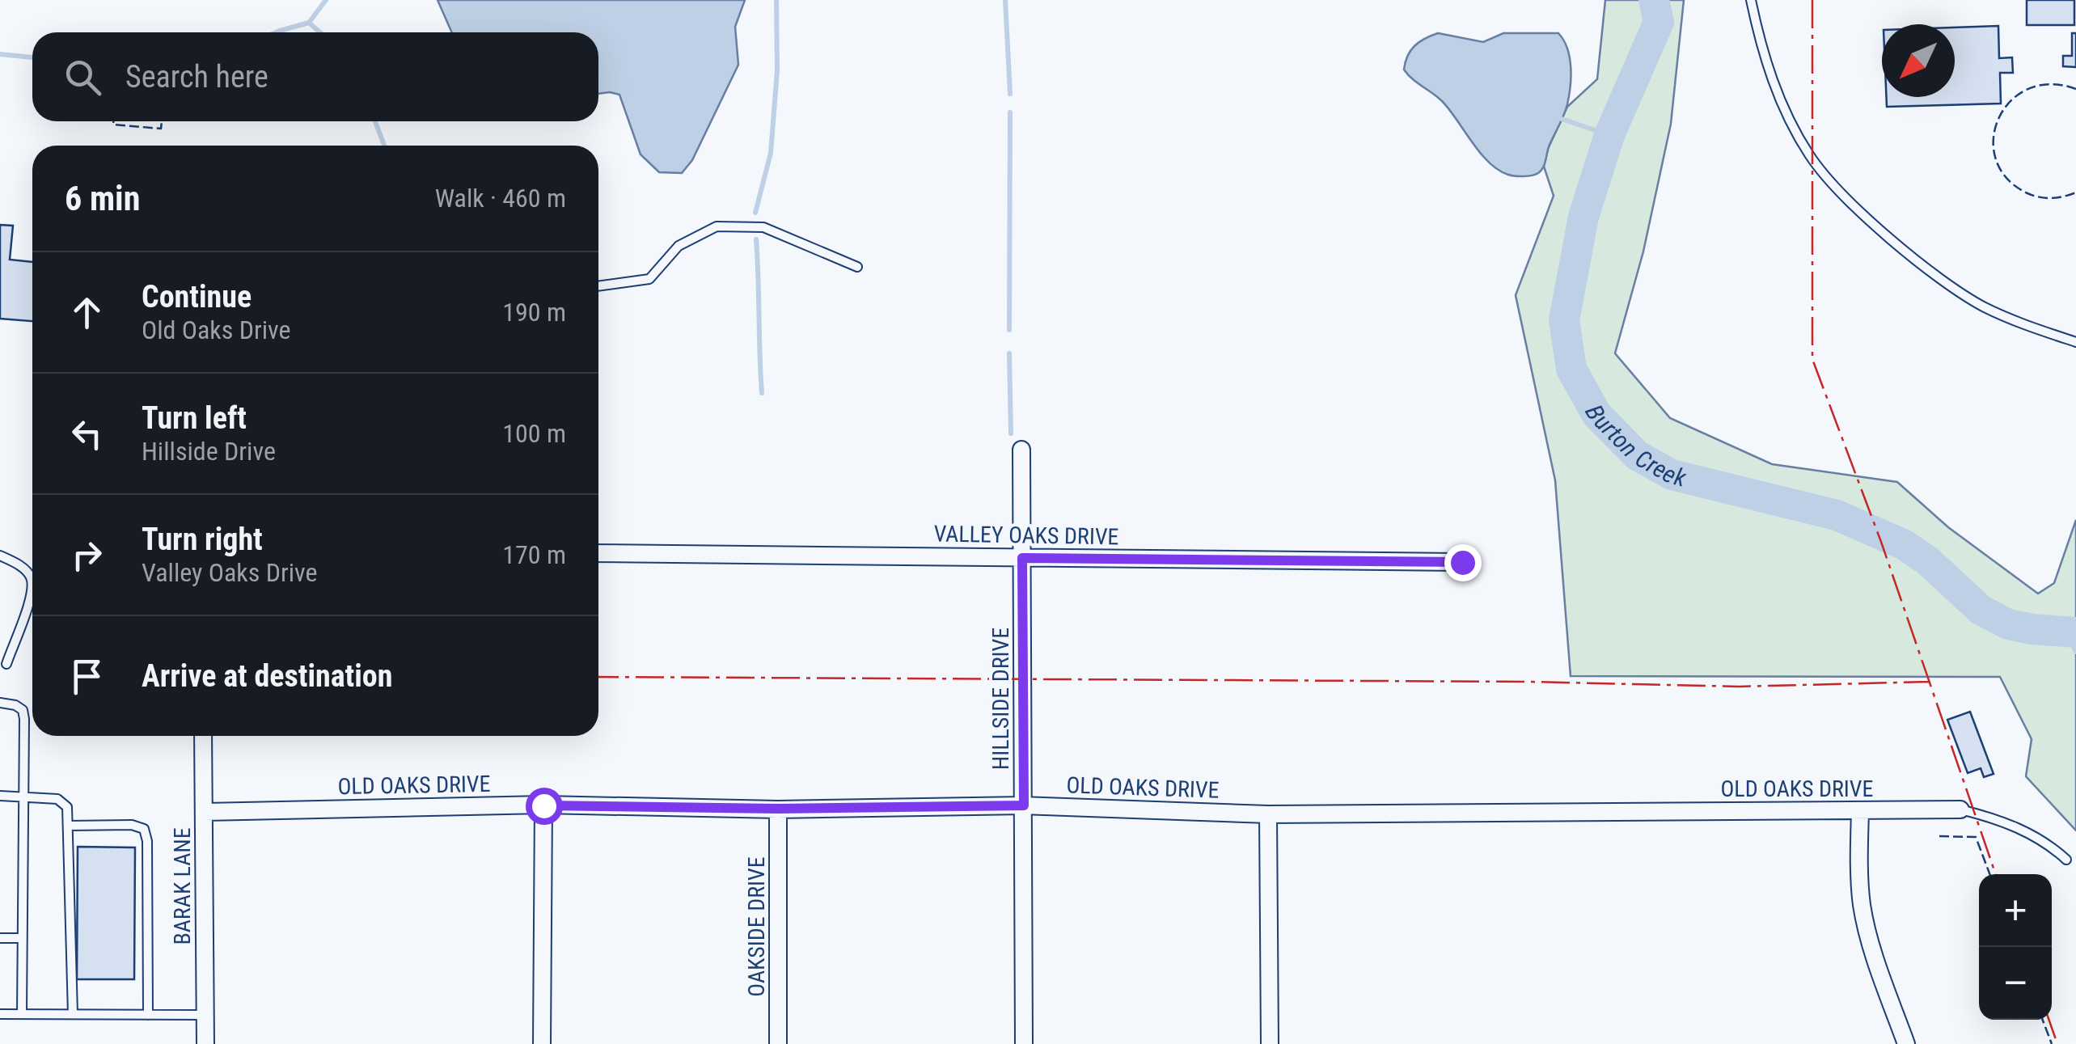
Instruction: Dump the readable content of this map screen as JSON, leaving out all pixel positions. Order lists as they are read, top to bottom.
{
  "streets": {
    "street": [
      "VALLEY OAKS DRIVE",
      "HILLSIDE DRIVE",
      "OLD OAKS DRIVE",
      "BARAK LANE",
      "OAKSIDE DRIVE"
    ]
  },
  "crossings": [
    ["VALLEY OAKS DRIVE", "HILLSIDE DRIVE"],
    ["HILLSIDE DRIVE", "OLD OAKS DRIVE"],
    ["OLD OAKS DRIVE", "BARAK LANE"],
    ["OLD OAKS DRIVE", "OAKSIDE DRIVE"]
  ],
  "water": ["Burton Creek"],
  "north": "bottom left",
  "page": {
    "search": "Search here",
    "heading": ["6 min", "Walk · 460 m"],
    "list": [
      ["Continue", "Old Oaks Drive", "190 m"],
      ["Turn left", "Hillside Drive", "100 m"],
      ["Turn right", "Valley Oaks Drive", "170 m"],
      "Arrive at destination"
    ],
    "map_buttons": ["+", "−"]
  }
}
